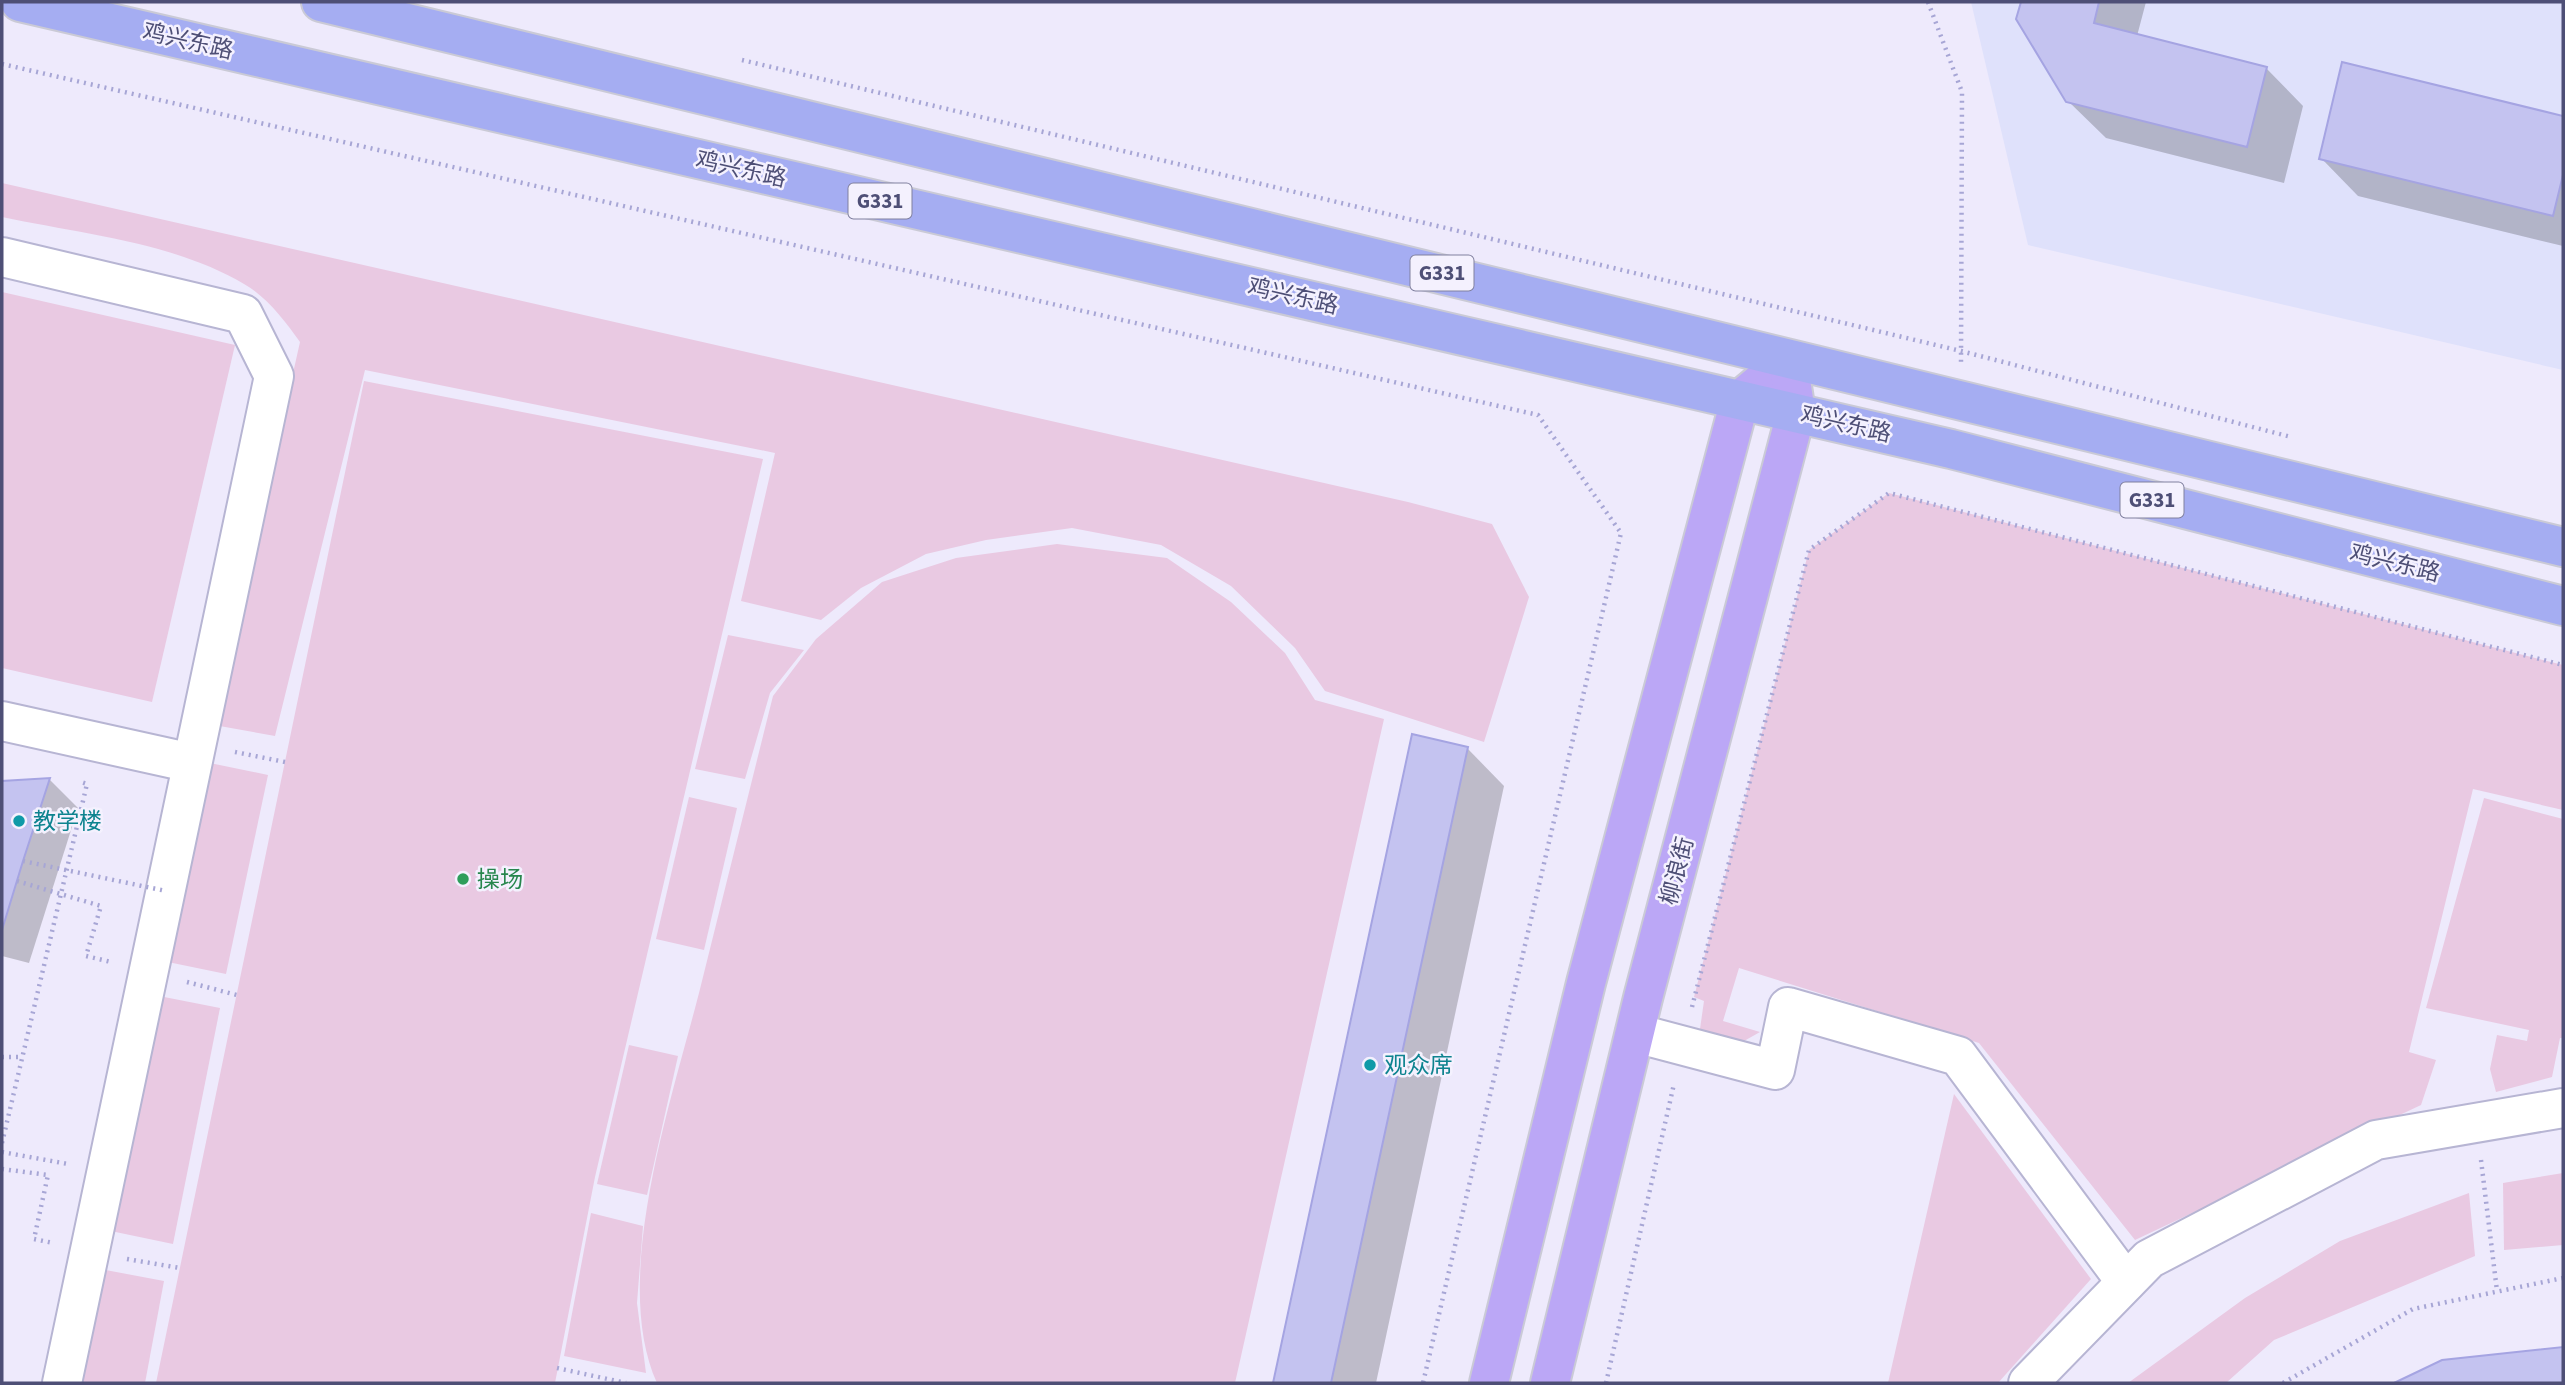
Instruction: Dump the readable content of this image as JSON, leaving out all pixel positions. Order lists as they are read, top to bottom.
{
  "streets": {
    "highway": ["鸡兴东路", "G331"],
    "main road": ["柳浪街"]
  },
  "crossings": [
    ["鸡兴东路", "柳浪街"],
    ["G331", "柳浪街"]
  ],
  "places": ["教学楼", "操场", "观众席"]
}
